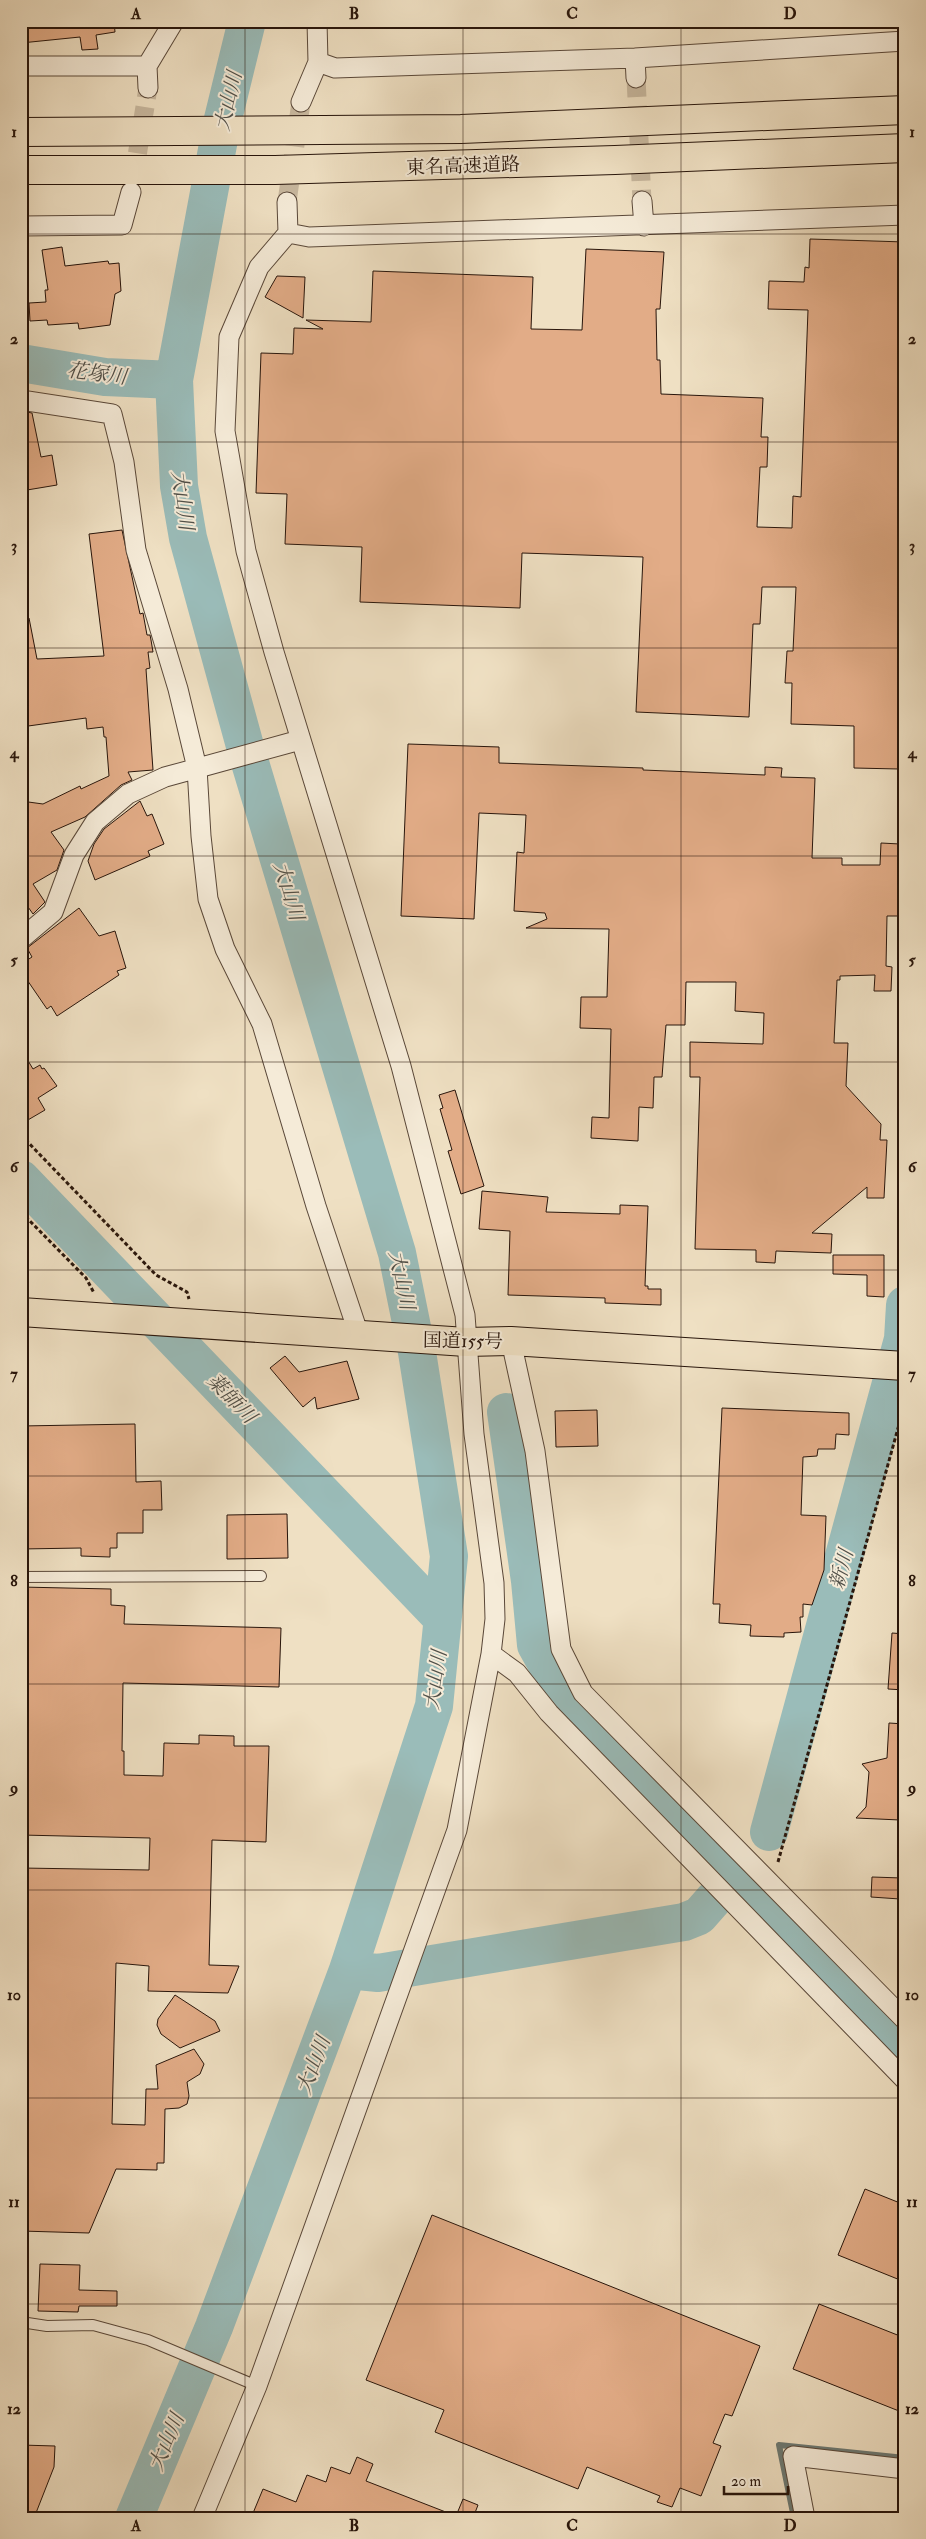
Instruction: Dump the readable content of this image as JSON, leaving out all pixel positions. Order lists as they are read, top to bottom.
{
  "streets": {
    "highway": ["東名高速道路", "国道155号"]
  },
  "water": [
    "大山川",
    "花塚川",
    "薬師川",
    "新川"
  ],
  "scale_bar": "20 m",
  "grid": {
    "columns": [
      "A",
      "B",
      "C",
      "D"
    ],
    "rows": [
      "1",
      "2",
      "3",
      "4",
      "5",
      "6",
      "7",
      "8",
      "9",
      "10",
      "11",
      "12"
    ]
  }
}
